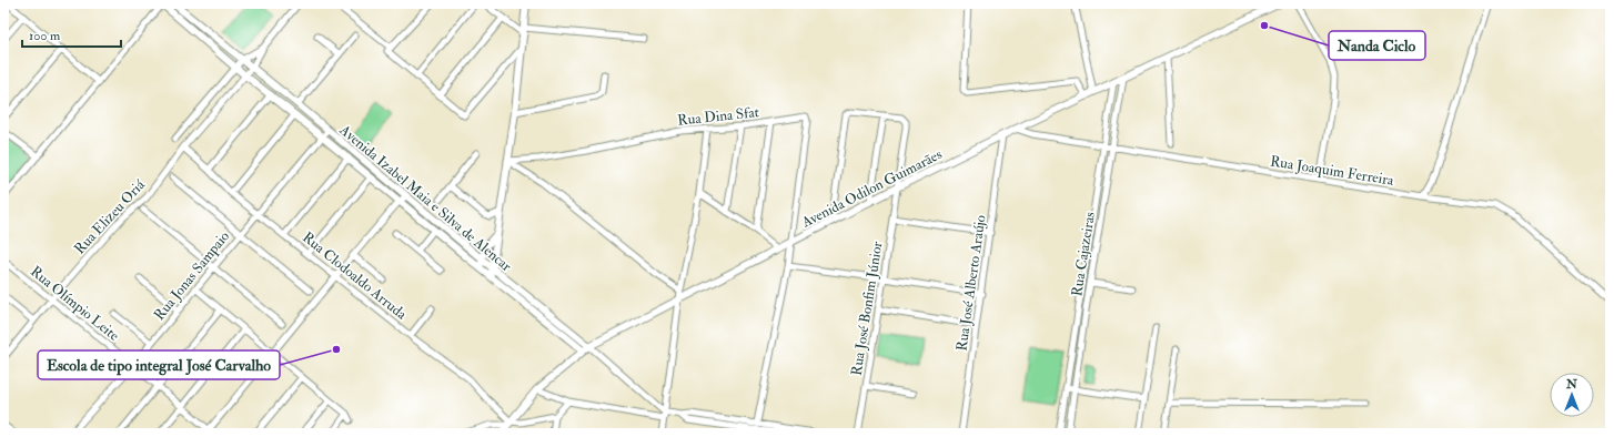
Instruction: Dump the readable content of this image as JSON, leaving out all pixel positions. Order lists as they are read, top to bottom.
{
  "streets": {
    "street": [
      "Rua Dina Sfat",
      "Rua Joaquim Ferreira",
      "Avenida Odilon Guimarães",
      "Avenida Izabel Maia e Silva de Alencar",
      "Rua Elizeu Oriá",
      "Rua Cajazeiras",
      "Rua Jonas Sampaio",
      "Rua Clodoaldo Arruda",
      "Rua José Alberto Araújo",
      "Rua Olímpio Leite",
      "Rua José Bonfim Júnior"
    ]
  },
  "crossings": [
    ["Rua Dina Sfat", "Avenida Odilon Guimarães"],
    ["Rua Joaquim Ferreira", "Avenida Odilon Guimarães"],
    ["Rua Joaquim Ferreira", "Rua Cajazeiras"],
    ["Avenida Odilon Guimarães", "Avenida Izabel Maia e Silva de Alencar"],
    ["Avenida Odilon Guimarães", "Rua Cajazeiras"],
    ["Avenida Odilon Guimarães", "Rua Clodoaldo Arruda"],
    ["Avenida Odilon Guimarães", "Rua José Alberto Araújo"],
    ["Avenida Odilon Guimarães", "Rua José Bonfim Júnior"],
    ["Avenida Izabel Maia e Silva de Alencar", "Rua Elizeu Oriá"],
    ["Avenida Izabel Maia e Silva de Alencar", "Rua Jonas Sampaio"],
    ["Rua Elizeu Oriá", "Rua Clodoaldo Arruda"],
    ["Rua Elizeu Oriá", "Rua Olímpio Leite"],
    ["Rua Jonas Sampaio", "Rua Clodoaldo Arruda"],
    ["Rua Jonas Sampaio", "Rua Olímpio Leite"]
  ],
  "places": ["Nanda Ciclo", "Escola de tipo integral José Carvalho"],
  "scale_bar": "100 m",
  "north": "top"
}
